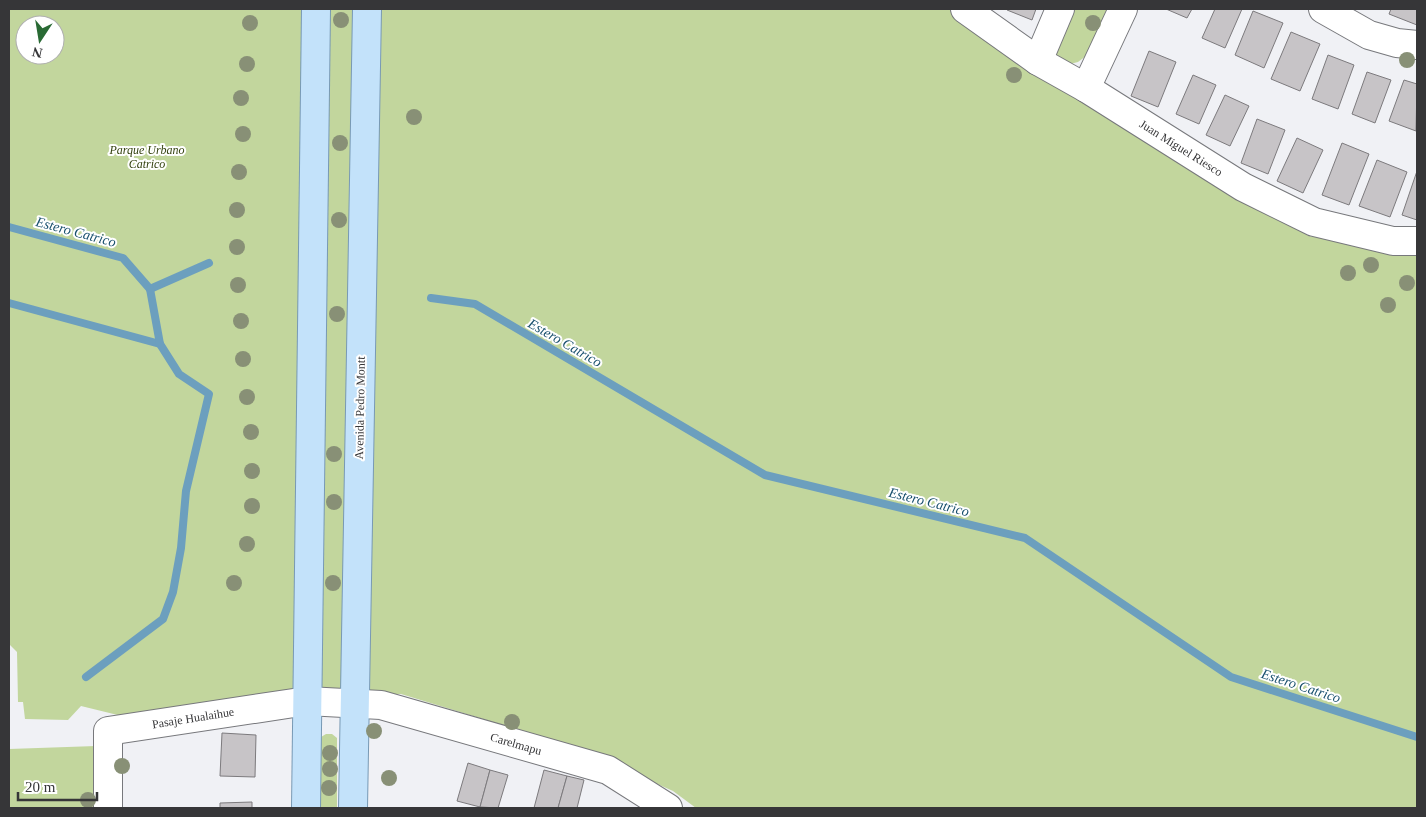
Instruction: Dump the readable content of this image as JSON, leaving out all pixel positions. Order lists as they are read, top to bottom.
{
  "streets": {
    "main road": ["Avenida Pedro Montt"],
    "street": ["Juan Miguel Riesco", "Pasaje Hualaihue", "Carelmapu"]
  },
  "crossings": [
    ["Avenida Pedro Montt", "Pasaje Hualaihue"],
    ["Avenida Pedro Montt", "Carelmapu"],
    ["Pasaje Hualaihue", "Carelmapu"]
  ],
  "water": ["Estero Catrico"],
  "parks": ["Parque Urbano Catrico"],
  "scale_bar": "20 m",
  "north": "bottom"
}
